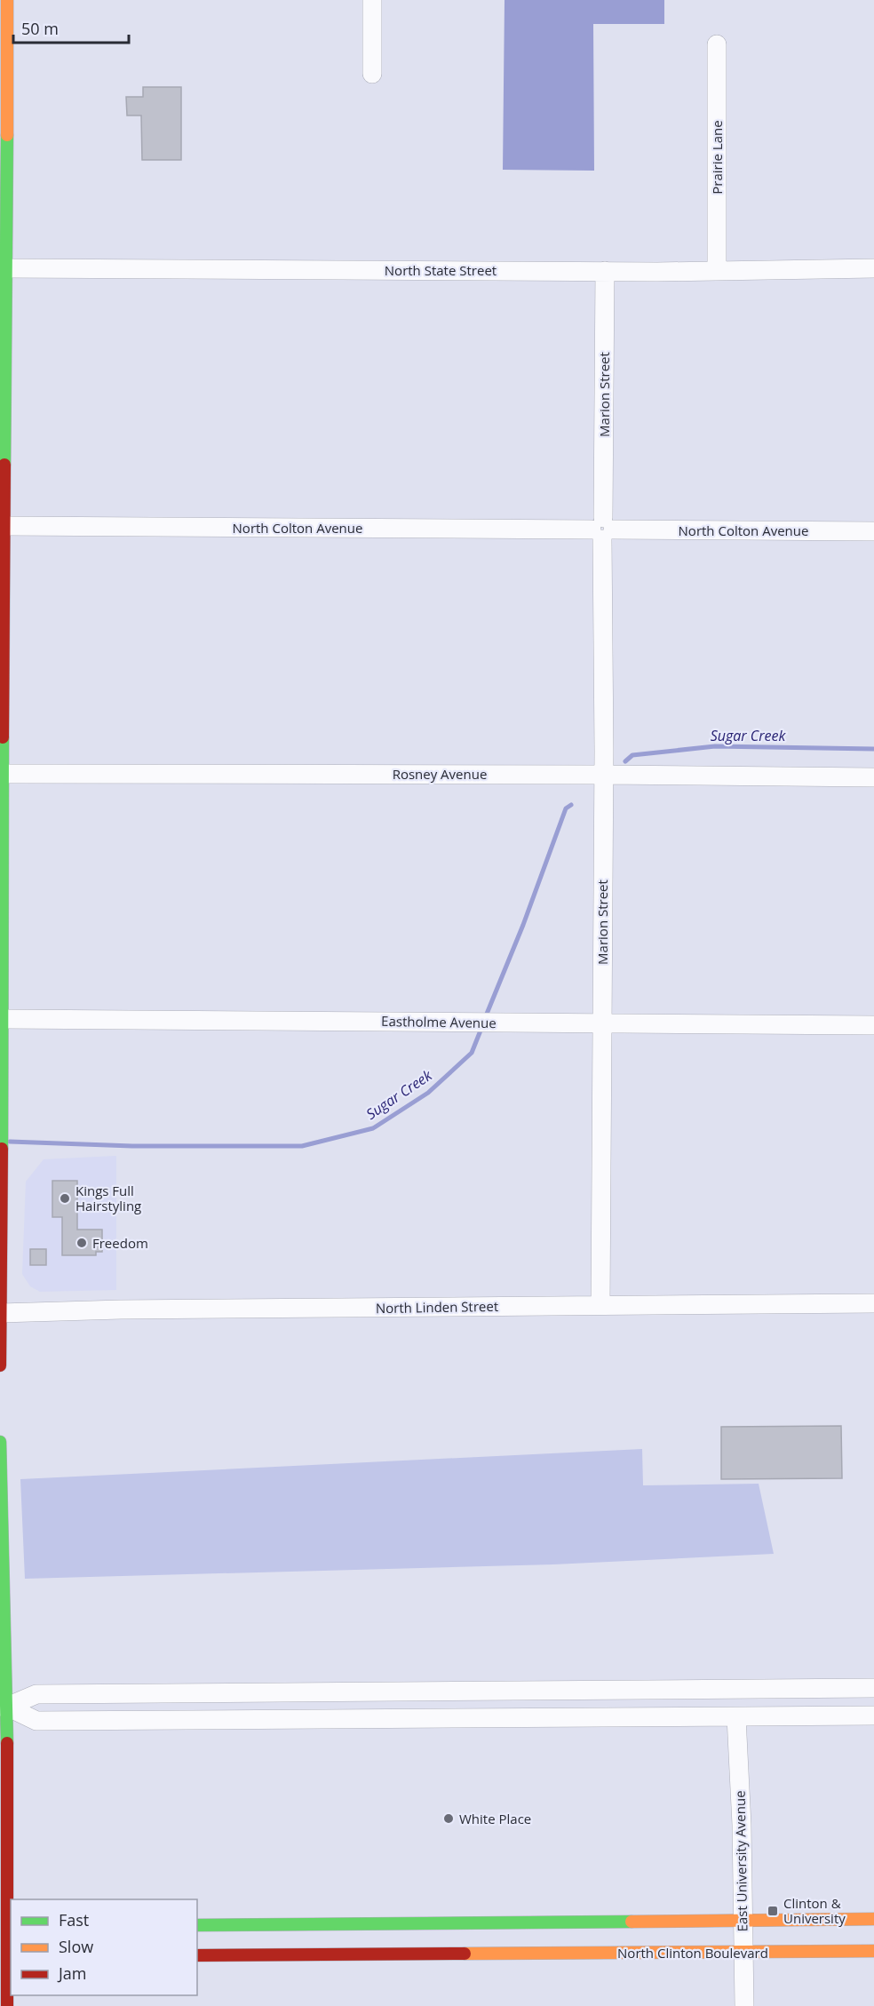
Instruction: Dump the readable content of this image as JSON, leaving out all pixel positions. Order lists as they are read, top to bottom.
{
  "streets": {
    "main road": ["North Clinton Boulevard"],
    "street": [
      "Prairie Lane",
      "North State Street",
      "Marion Street",
      "North Colton Avenue",
      "Rosney Avenue",
      "Eastholme Avenue",
      "North Linden Street",
      "East University Avenue"
    ]
  },
  "crossings": [
    ["Prairie Lane", "North State Street"],
    ["North State Street", "Marion Street"],
    ["Marion Street", "North Colton Avenue"],
    ["Marion Street", "Rosney Avenue"],
    ["Marion Street", "Eastholme Avenue"],
    ["Marion Street", "North Linden Street"],
    ["East University Avenue", "North Clinton Boulevard"]
  ],
  "water": ["Sugar Creek"],
  "places": {
    "other": ["Kings Full Hairstyling", "Freedom", "White Place"],
    "transit": ["Clinton & University"]
  },
  "legend": ["Fast", "Slow", "Jam"],
  "scale_bar": "50 m"
}
